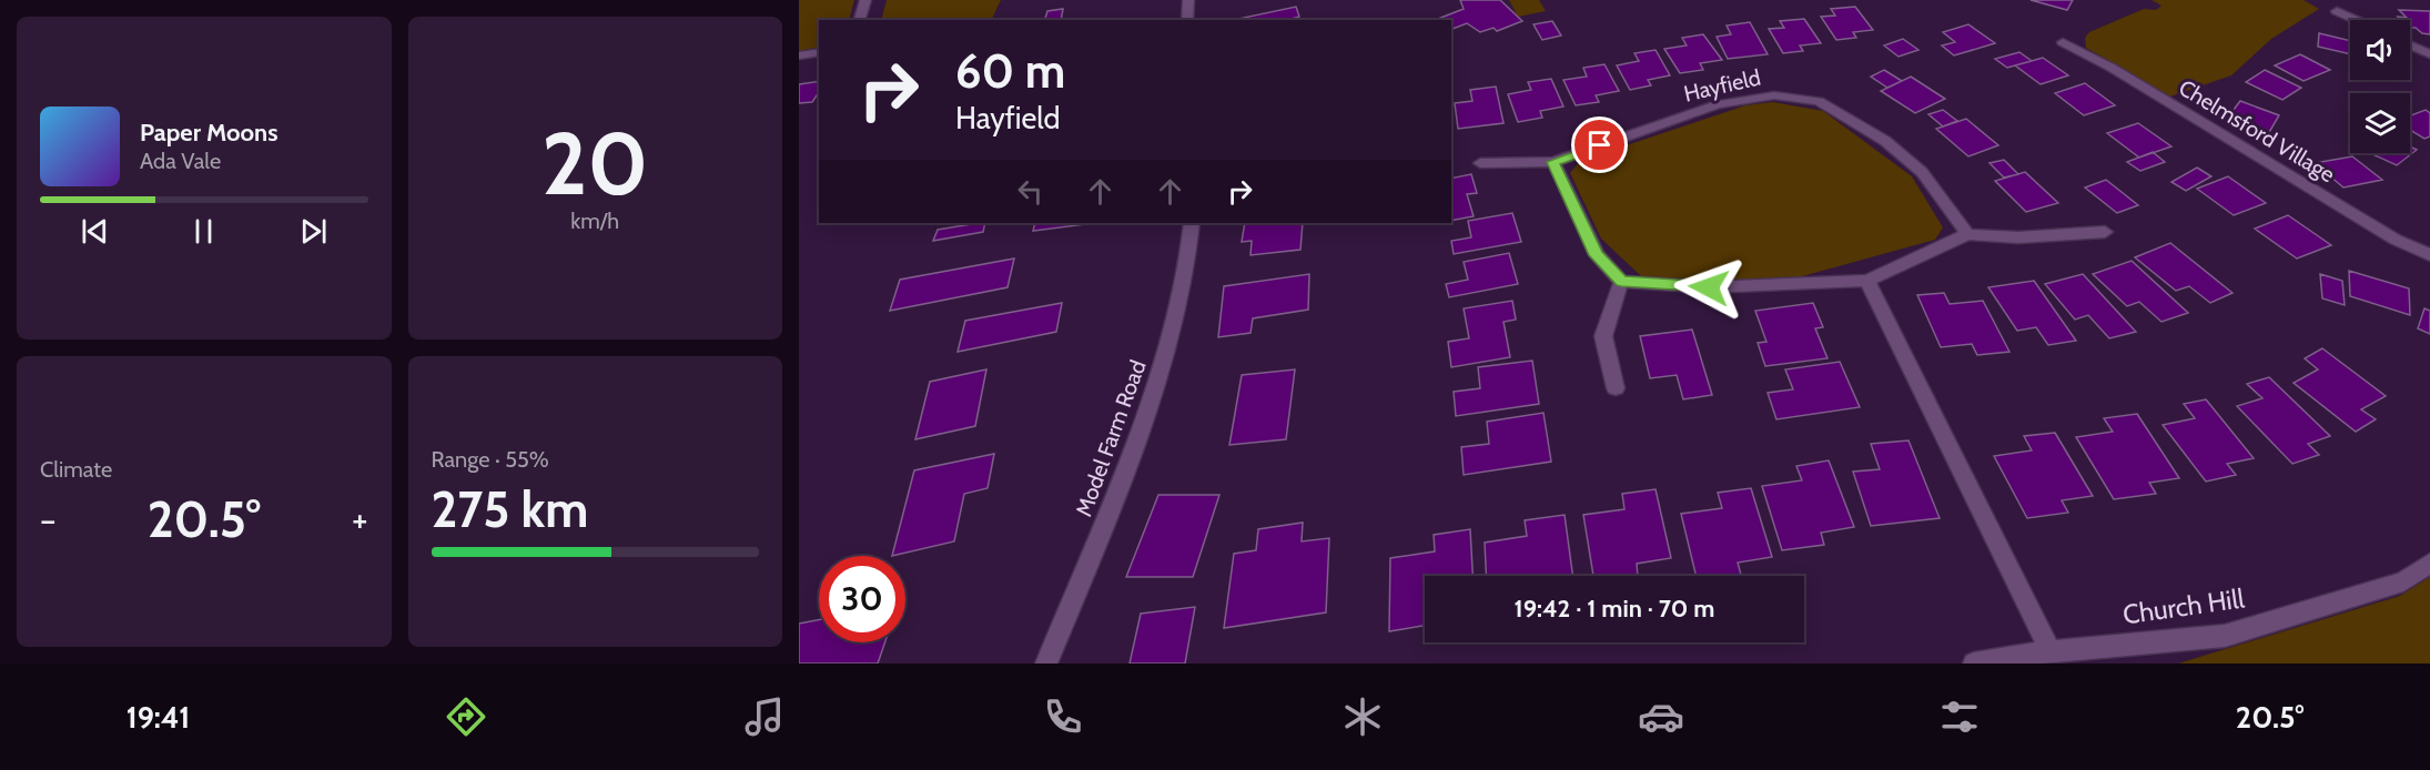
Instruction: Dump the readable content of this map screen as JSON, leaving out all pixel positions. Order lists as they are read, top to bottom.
{
  "streets": {
    "street": [
      "Hayfield",
      "Chelmsford Village",
      "Model Farm Road",
      "Church Hill"
    ]
  },
  "page": {
    "tile": [
      ["20", "km/h"],
      "Climate",
      ["Range · 55%", "275 km"]
    ],
    "turn": ["60 m", "Hayfield"],
    "song": ["Paper Moons", "Ada Vale"],
    "heat": ["−", "20.5°", "+"],
    "limit": "30",
    "trip": "19:42 · 1 min · 70 m",
    "tabs": ["19:41", "20.5°"]
  }
}
